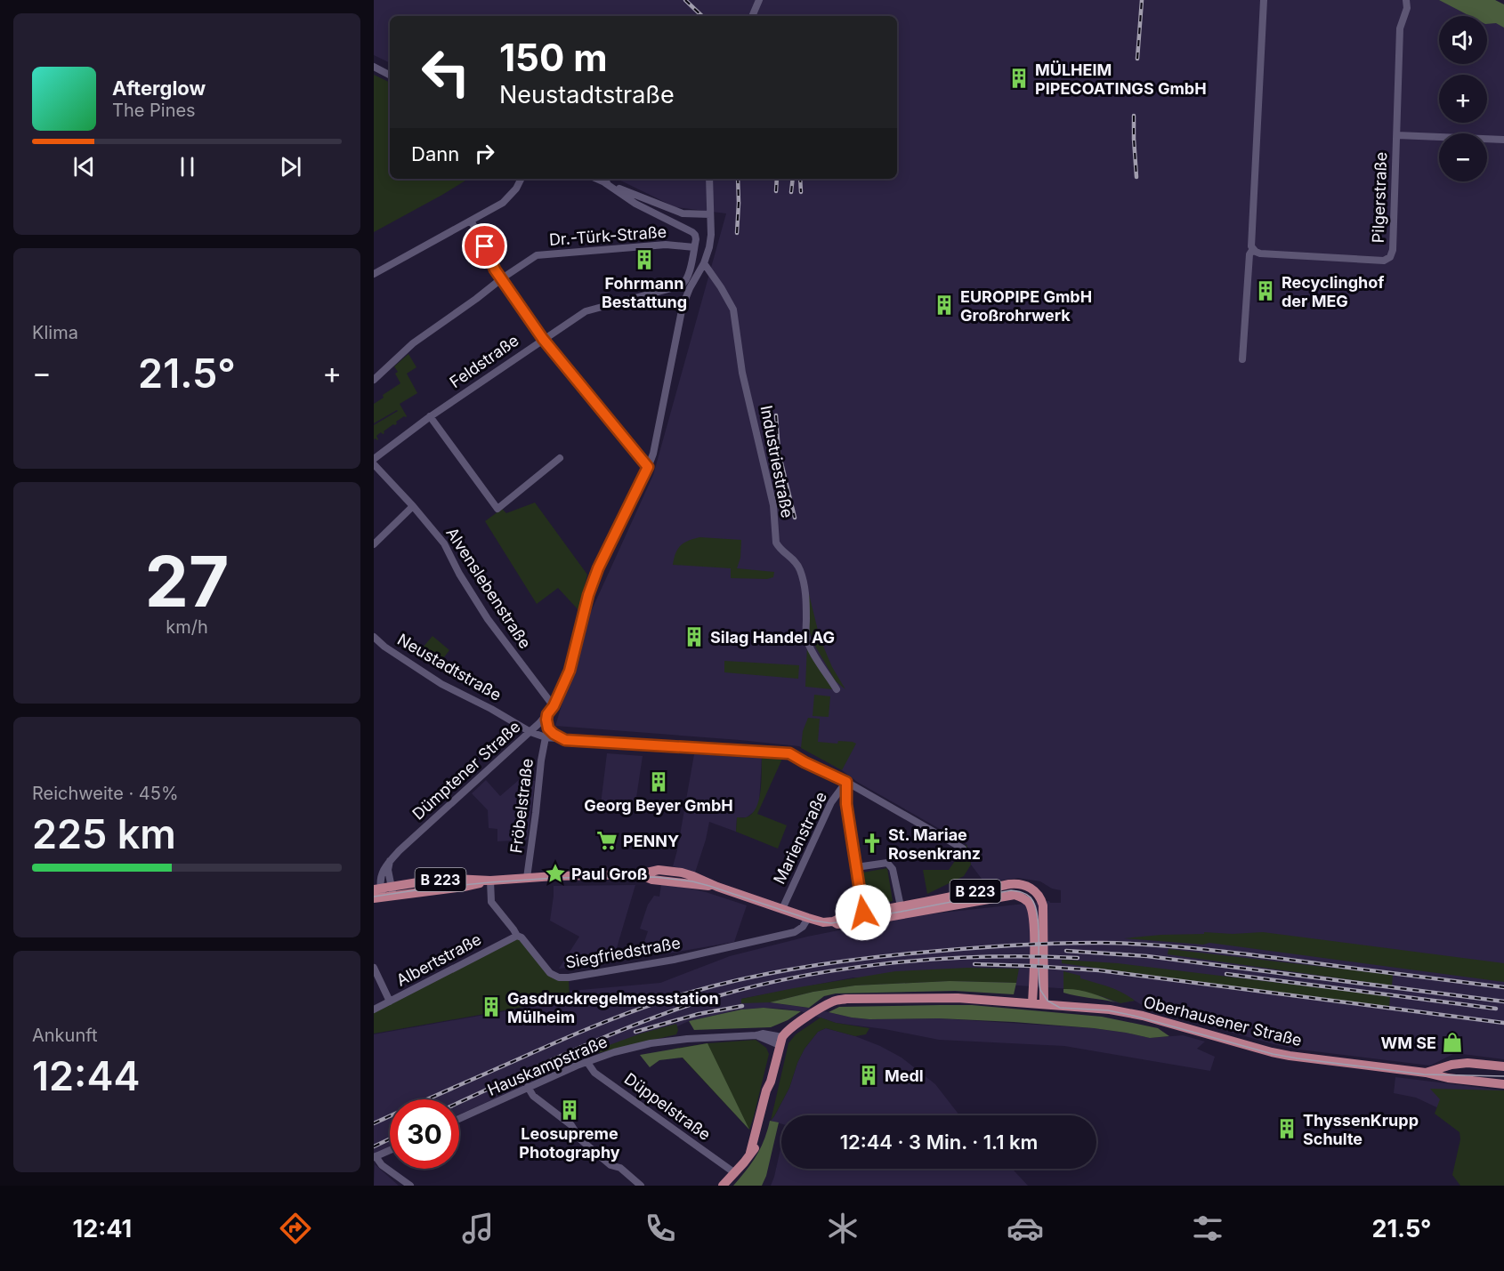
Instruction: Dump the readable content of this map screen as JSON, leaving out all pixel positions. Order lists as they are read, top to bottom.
{
  "streets": {
    "main road": ["B 223", "Oberhausener Straße"],
    "street": [
      "Pilgerstraße",
      "Dr.-Türk-Straße",
      "Feldstraße",
      "Industriestraße",
      "Alvenslebenstraße",
      "Neustadtstraße",
      "Dümptener Straße",
      "Fröbelstraße",
      "Marienstraße",
      "Siegfriedstraße",
      "Albertstraße",
      "Hauskampstraße",
      "Düppelstraße"
    ]
  },
  "crossings": [
    ["Dr.-Türk-Straße", "Feldstraße"],
    ["Industriestraße", "Dümptener Straße"],
    ["Alvenslebenstraße", "Dümptener Straße"],
    ["Neustadtstraße", "Dümptener Straße"],
    ["Neustadtstraße", "Fröbelstraße"],
    ["Neustadtstraße", "Marienstraße"],
    ["Dümptener Straße", "B 223"],
    ["Fröbelstraße", "B 223"],
    ["Marienstraße", "B 223"],
    ["B 223", "Siegfriedstraße"],
    ["B 223", "Oberhausener Straße"],
    ["Siegfriedstraße", "Albertstraße"],
    ["Hauskampstraße", "Düppelstraße"]
  ],
  "places": {
    "building": [
      "MÜLHEIM PIPECOATINGS GmbH",
      "Fohrmann Bestattung",
      "Recyclinghof der MEG",
      "EUROPIPE GmbH Großrohrwerk",
      "Silag Handel AG",
      "Georg Beyer GmbH",
      "Gasdruckregelmessstation Mülheim",
      "Medl",
      "Leosupreme Photography",
      "ThyssenKrupp Schulte"
    ],
    "supermarket": ["PENNY"],
    "church": ["St. Mariae Rosenkranz"],
    "place": ["Paul Groß"],
    "shop": ["WM SE"]
  },
  "page": {
    "map_buttons": ["+", "−"],
    "turn": ["150 m", "Neustadtstraße"],
    "song": ["Afterglow", "The Pines"],
    "then": "Dann",
    "tile": [
      "Klima",
      ["27", "km/h"],
      ["Reichweite · 45%", "225 km"],
      ["Ankunft", "12:44"]
    ],
    "heat": ["−", "21.5°", "+"],
    "limit": "30",
    "trip": "12:44 · 3 Min. · 1.1 km",
    "tabs": ["12:41", "21.5°"]
  }
}
